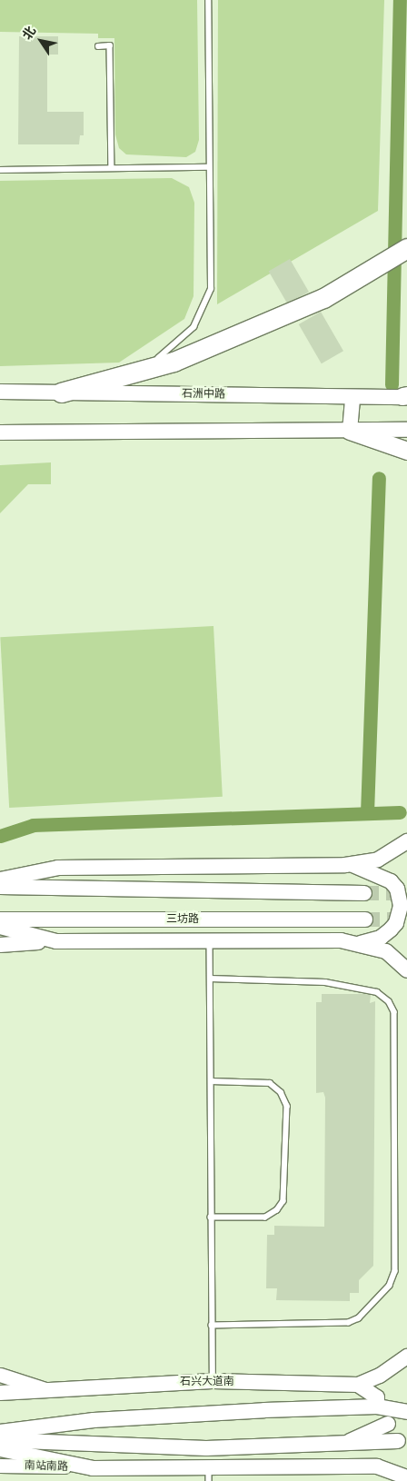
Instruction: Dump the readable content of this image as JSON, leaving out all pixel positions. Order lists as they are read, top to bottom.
{
  "streets": {
    "main road": ["石洲中路", "三坊路", "石兴大道南"],
    "street": ["南站南路"]
  },
  "north": "top left"
}
